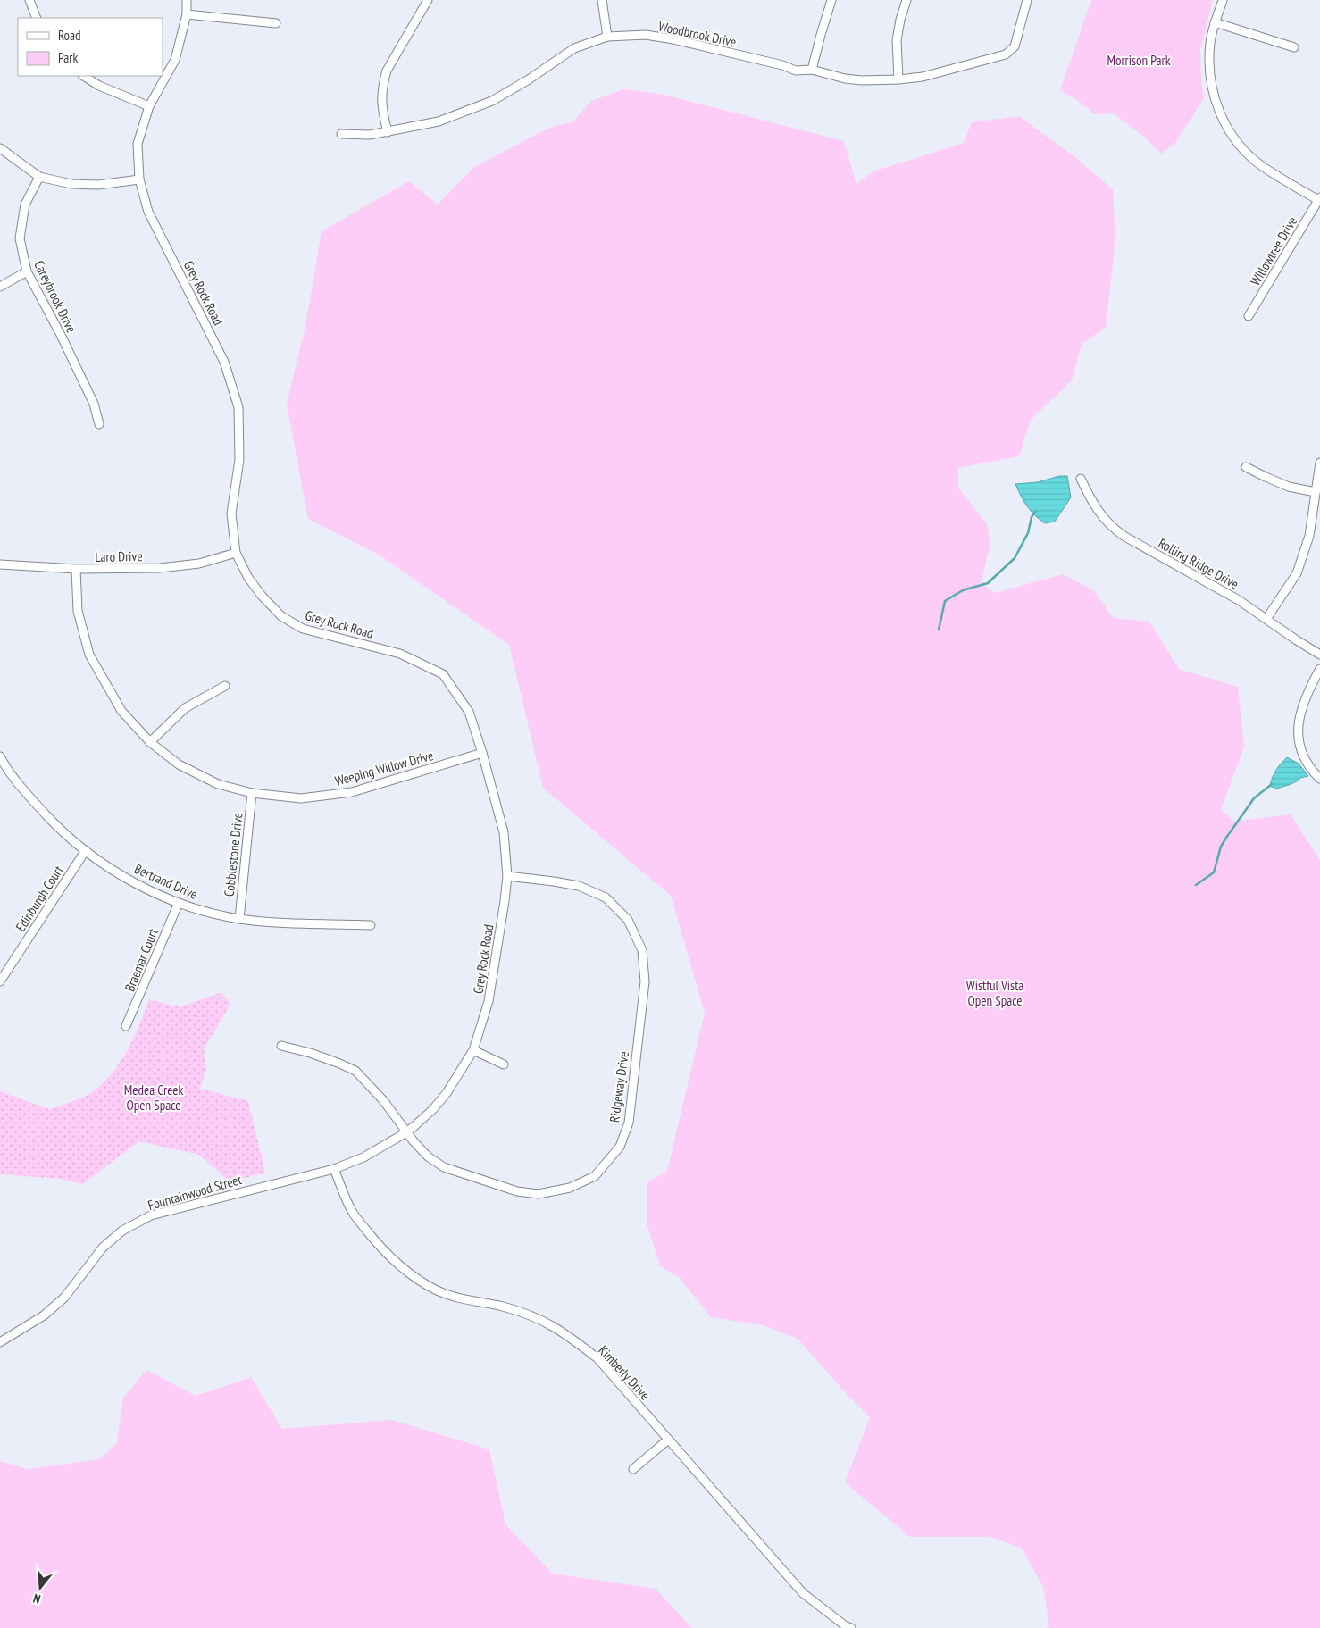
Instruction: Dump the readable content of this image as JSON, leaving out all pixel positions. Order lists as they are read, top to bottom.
{
  "streets": {
    "street": [
      "Woodbrook Drive",
      "Willowtree Drive",
      "Grey Rock Road",
      "Careybrook Drive",
      "Laro Drive",
      "Rolling Ridge Drive",
      "Weeping Willow Drive",
      "Cobblestone Drive",
      "Bertrand Drive",
      "Edinburgh Court",
      "Braemar Court",
      "Ridgeway Drive",
      "Fountainwood Street",
      "Kimberly Drive"
    ]
  },
  "crossings": [
    ["Grey Rock Road", "Laro Drive"],
    ["Grey Rock Road", "Weeping Willow Drive"],
    ["Grey Rock Road", "Ridgeway Drive"],
    ["Grey Rock Road", "Fountainwood Street"],
    ["Laro Drive", "Weeping Willow Drive"],
    ["Weeping Willow Drive", "Cobblestone Drive"],
    ["Cobblestone Drive", "Bertrand Drive"],
    ["Bertrand Drive", "Edinburgh Court"],
    ["Bertrand Drive", "Braemar Court"],
    ["Ridgeway Drive", "Fountainwood Street"],
    ["Fountainwood Street", "Kimberly Drive"]
  ],
  "parks": ["Morrison Park", "Wistful Vista Open Space", "Medea Creek Open Space"],
  "legend": ["Road", "Park"],
  "north": "bottom"
}
